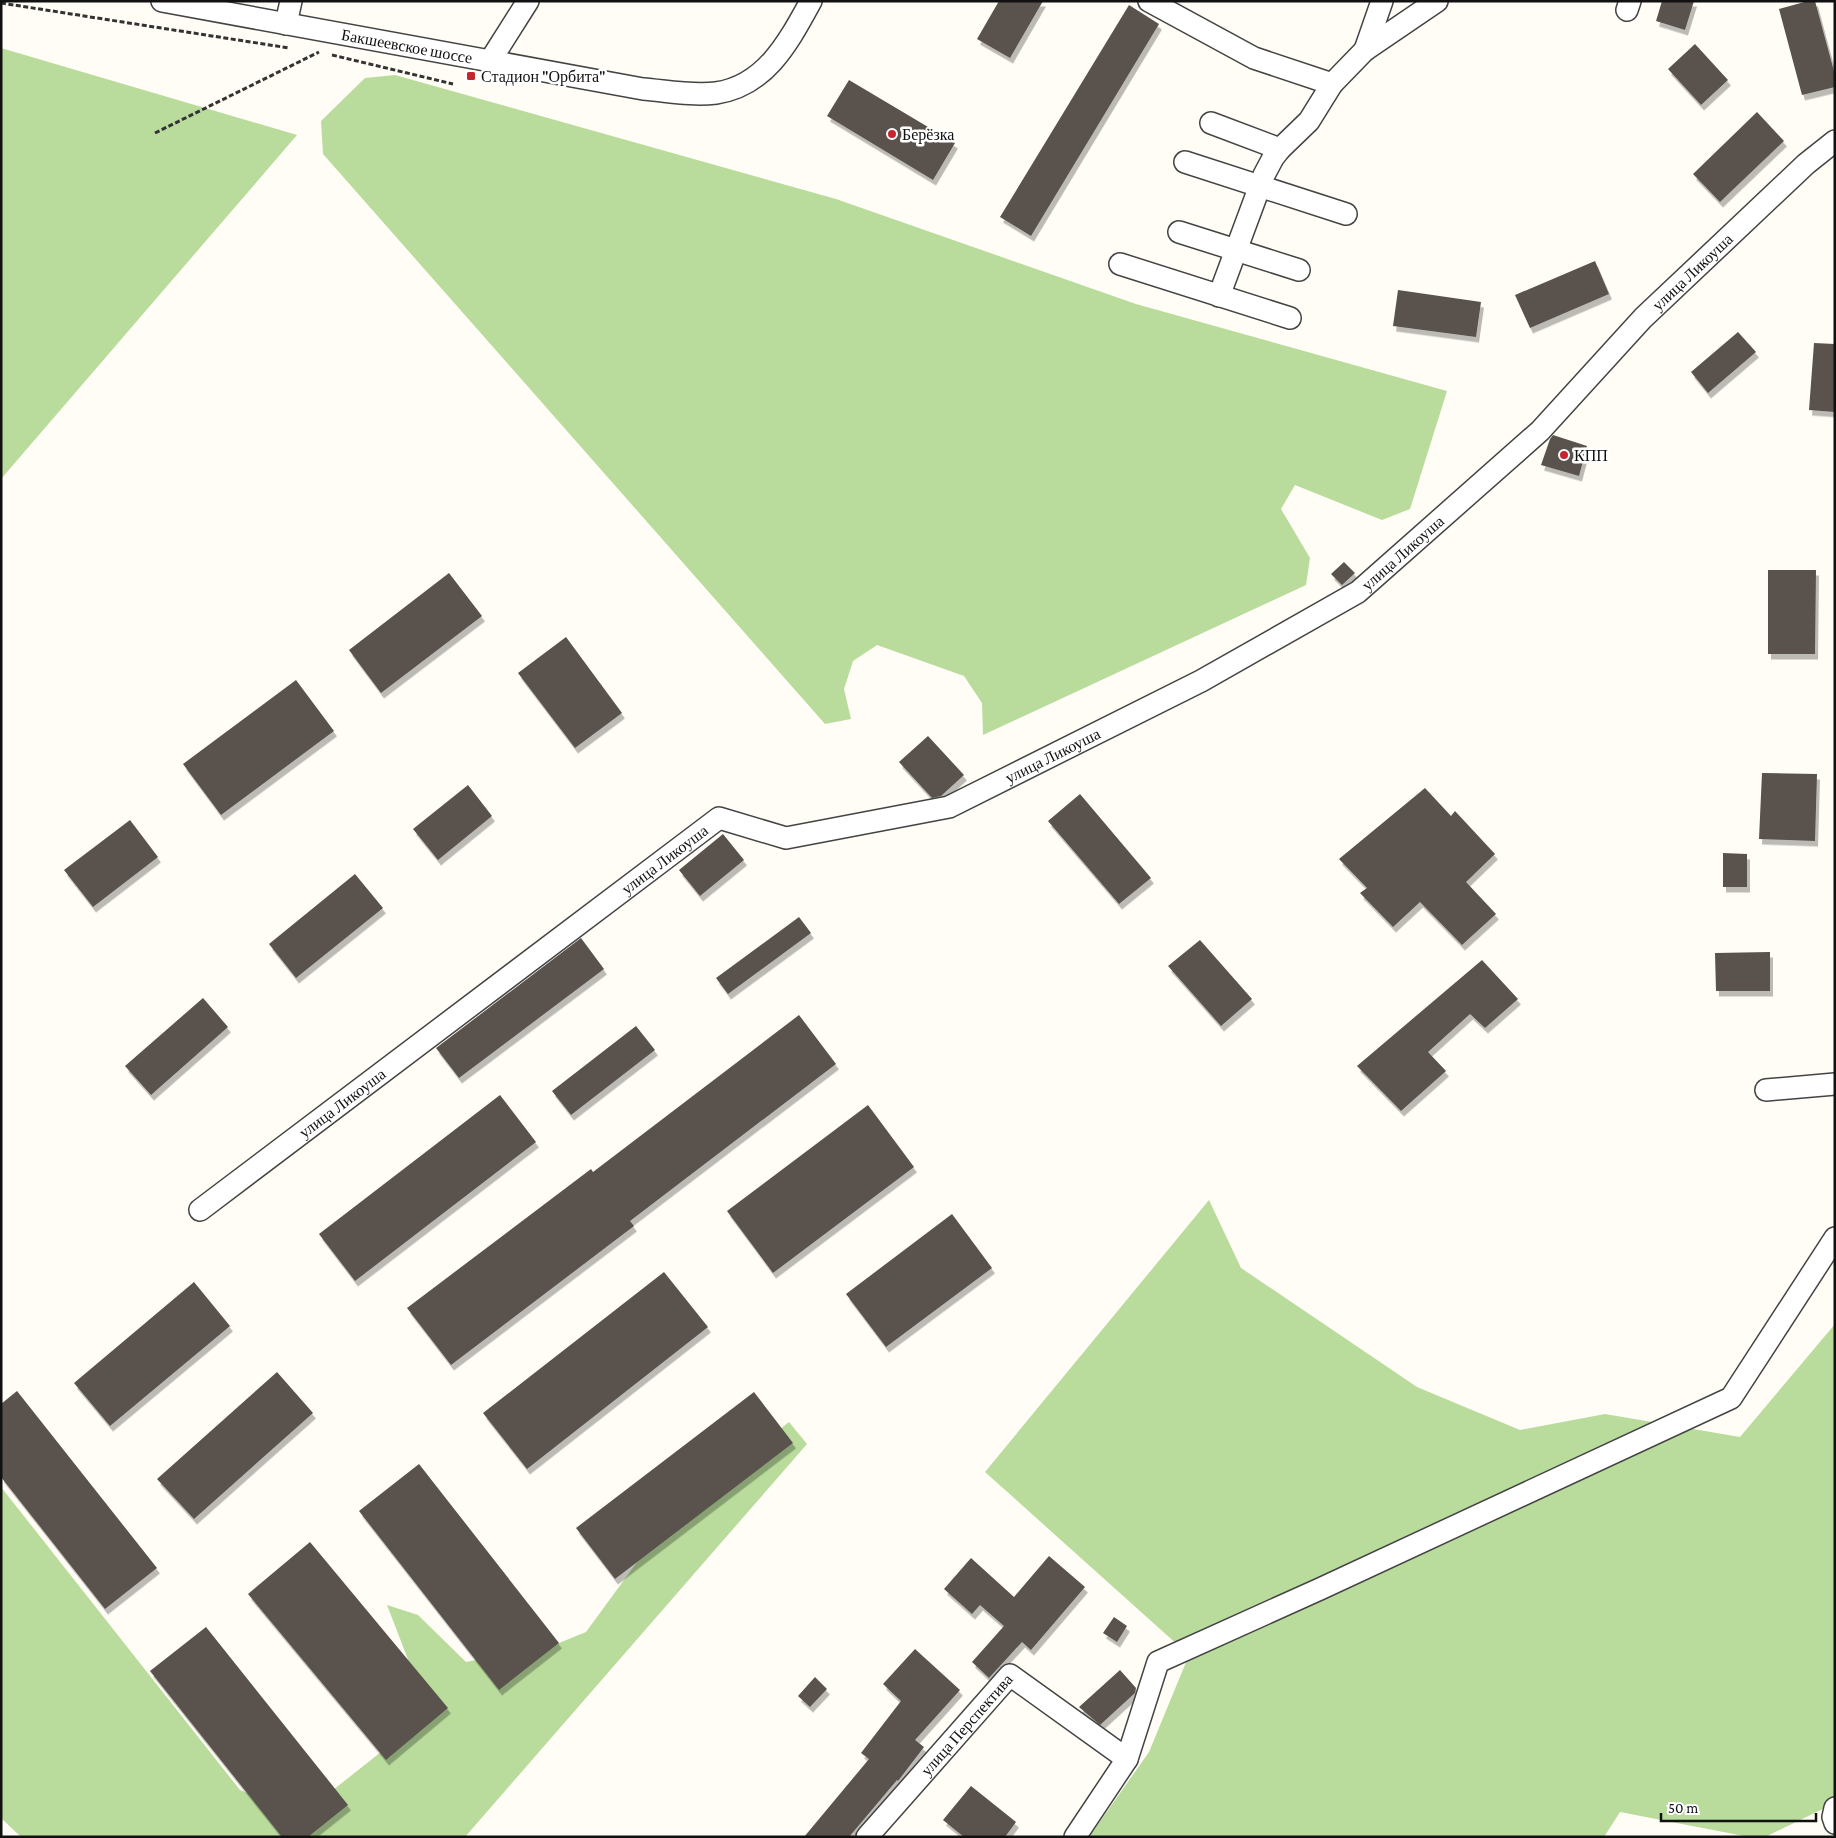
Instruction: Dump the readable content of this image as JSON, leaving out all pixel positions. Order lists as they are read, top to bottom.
{
  "streets": {
    "street": ["Бакшеевское шоссе", "улица Ликоуша", "улица Перспектива"]
  },
  "places": {
    "transit": ["Стадион \"Орбита\""],
    "other": ["Берёзка", "КПП"]
  },
  "scale_bar": "50 m"
}
